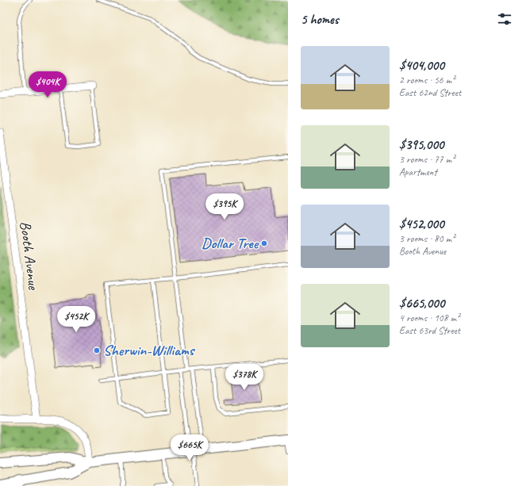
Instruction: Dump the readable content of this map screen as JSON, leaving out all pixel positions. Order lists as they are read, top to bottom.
{
  "streets": {
    "street": ["Booth Avenue"]
  },
  "places": ["Dollar Tree", "Sherwin-Williams"],
  "page": {
    "heading": "5 homes",
    "list": [
      {
        "name": "$404,000",
        "note": "2 rooms · 56 m² · East 62nd Street"
      },
      {
        "name": "$395,000",
        "note": "3 rooms · 77 m² · Apartment"
      },
      {
        "name": "$452,000",
        "note": "3 rooms · 80 m² · Booth Avenue"
      },
      {
        "name": "$665,000",
        "note": "4 rooms · 108 m² · East 63rd Street"
      }
    ],
    "price": [
      "$404K",
      "$395K",
      "$452K",
      "$378K",
      "$665K"
    ]
  }
}
